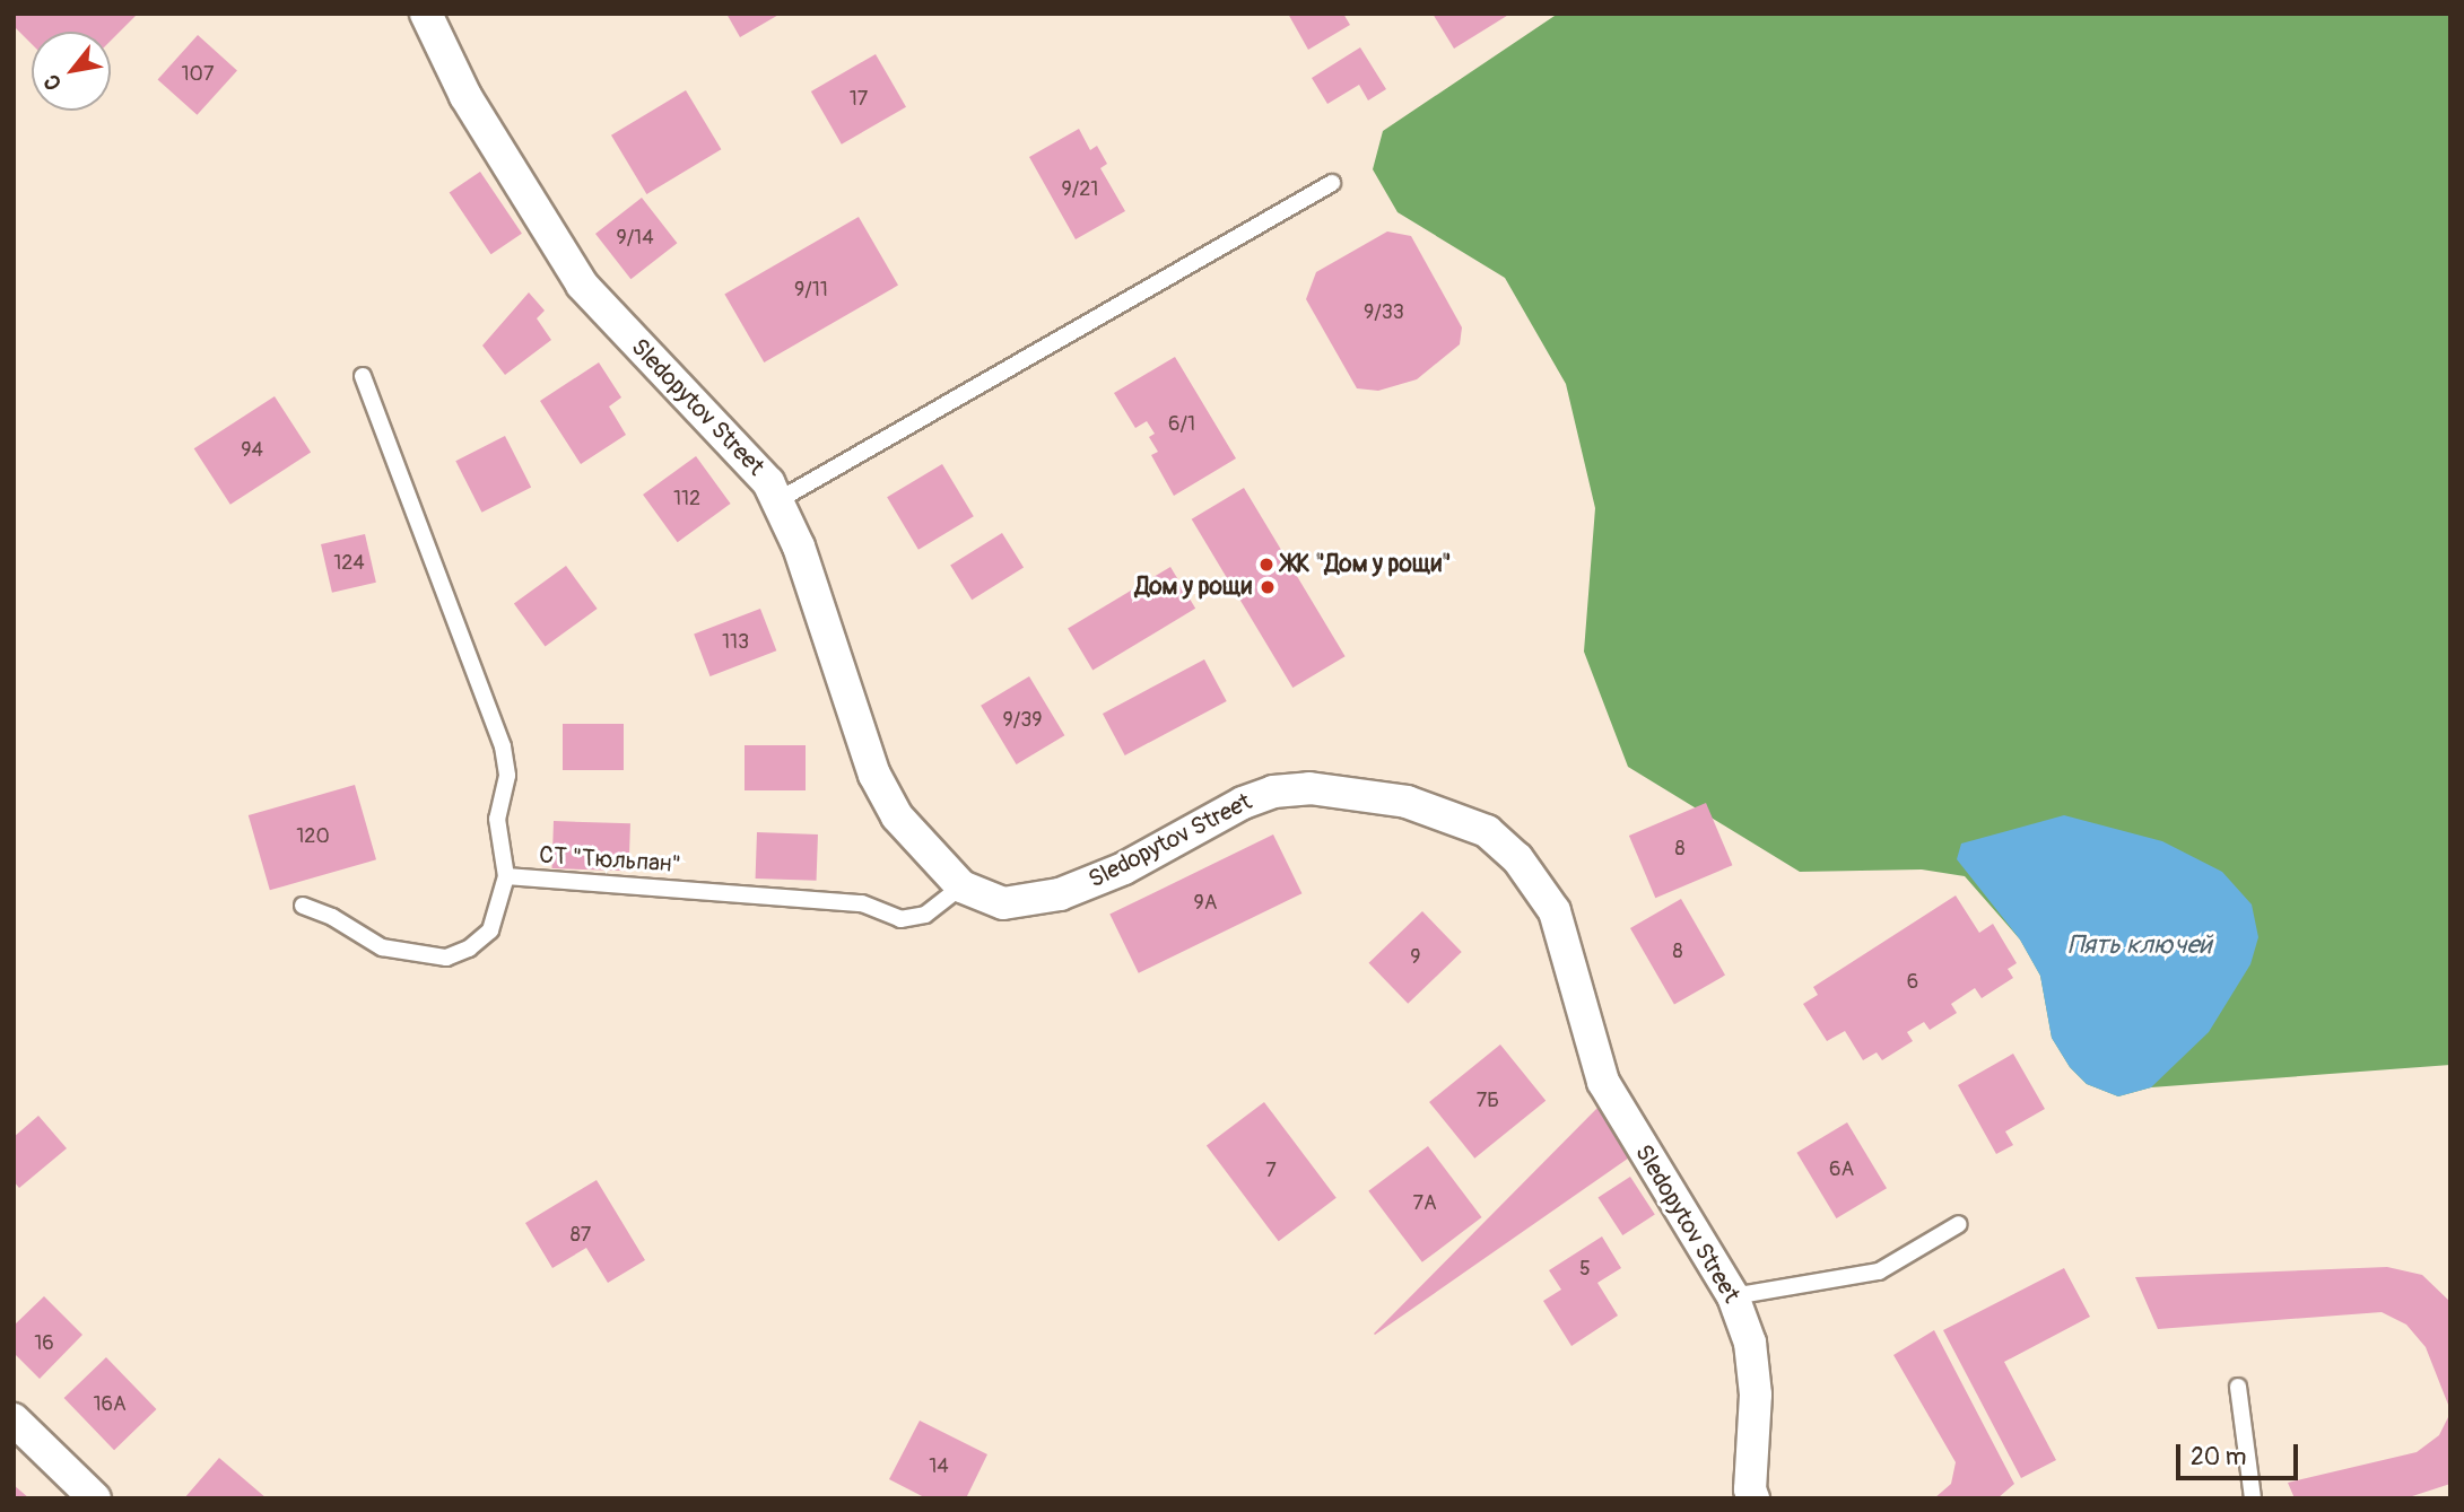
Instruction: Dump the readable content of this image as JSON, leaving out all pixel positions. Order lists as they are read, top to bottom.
{
  "streets": {
    "street": ["Sledopytov Street"],
    "lane": ["СТ \"Тюльпан\""]
  },
  "crossings": [
    ["Sledopytov Street", "СТ \"Тюльпан\""]
  ],
  "water": ["Пять ключей"],
  "places": ["ЖК \"Дом у рощи\"", "Дом у рощи"],
  "house_numbers": [
    "107",
    "17",
    "9/21",
    "9/14",
    "9/11",
    "9/33",
    "6/1",
    "94",
    "112",
    "124",
    "113",
    "9/39",
    "120",
    "8",
    "9А",
    "8",
    "9",
    "6",
    "7Б",
    "6А",
    "7",
    "7А",
    "87",
    "5",
    "16",
    "16А",
    "14"
  ],
  "scale_bar": "20 m",
  "north": "bottom left"
}
